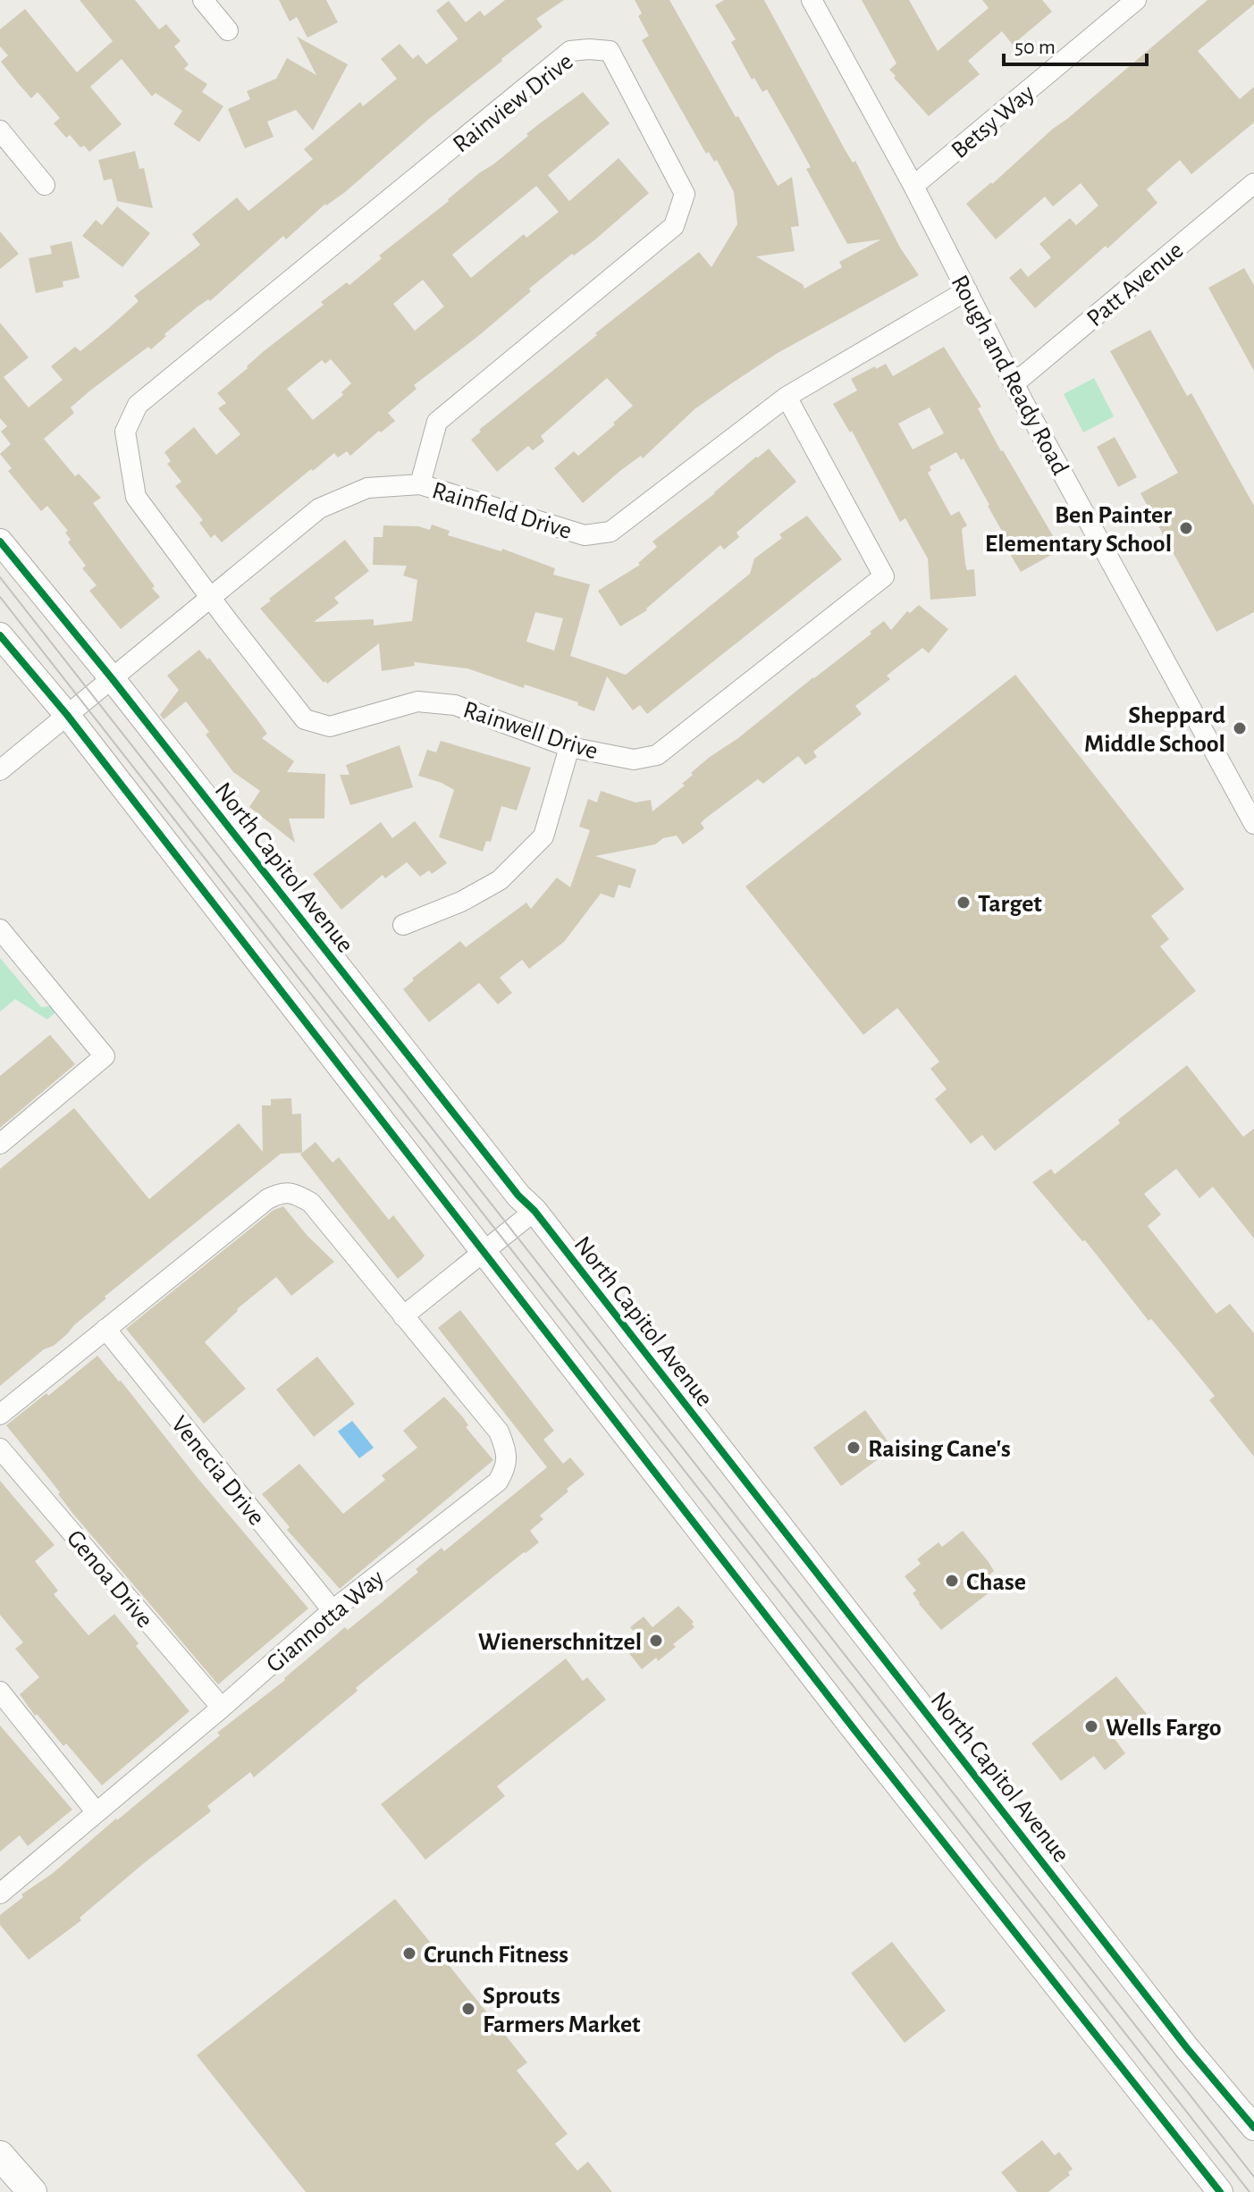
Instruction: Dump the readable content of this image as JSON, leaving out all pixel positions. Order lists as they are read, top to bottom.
{
  "streets": {
    "main road": ["North Capitol Avenue"],
    "street": [
      "Rainview Drive",
      "Betsy Way",
      "Patt Avenue",
      "Rough and Ready Road",
      "Rainfield Drive",
      "Rainwell Drive",
      "Venecia Drive",
      "Genoa Drive",
      "Giannotta Way"
    ]
  },
  "crossings": [
    ["Rainview Drive", "Rainfield Drive"],
    ["Rainview Drive", "Rainwell Drive"],
    ["Betsy Way", "Rough and Ready Road"],
    ["Patt Avenue", "Rough and Ready Road"],
    ["Rough and Ready Road", "Rainfield Drive"],
    ["Rainfield Drive", "Rainwell Drive"],
    ["Rainfield Drive", "North Capitol Avenue"],
    ["Venecia Drive", "Giannotta Way"],
    ["Genoa Drive", "Giannotta Way"]
  ],
  "places": [
    "Ben Painter Elementary School",
    "Sheppard Middle School",
    "Target",
    "Raising Cane's",
    "Chase",
    "Wienerschnitzel",
    "Wells Fargo",
    "Crunch Fitness",
    "Sprouts Farmers Market"
  ],
  "scale_bar": "50 m"
}
